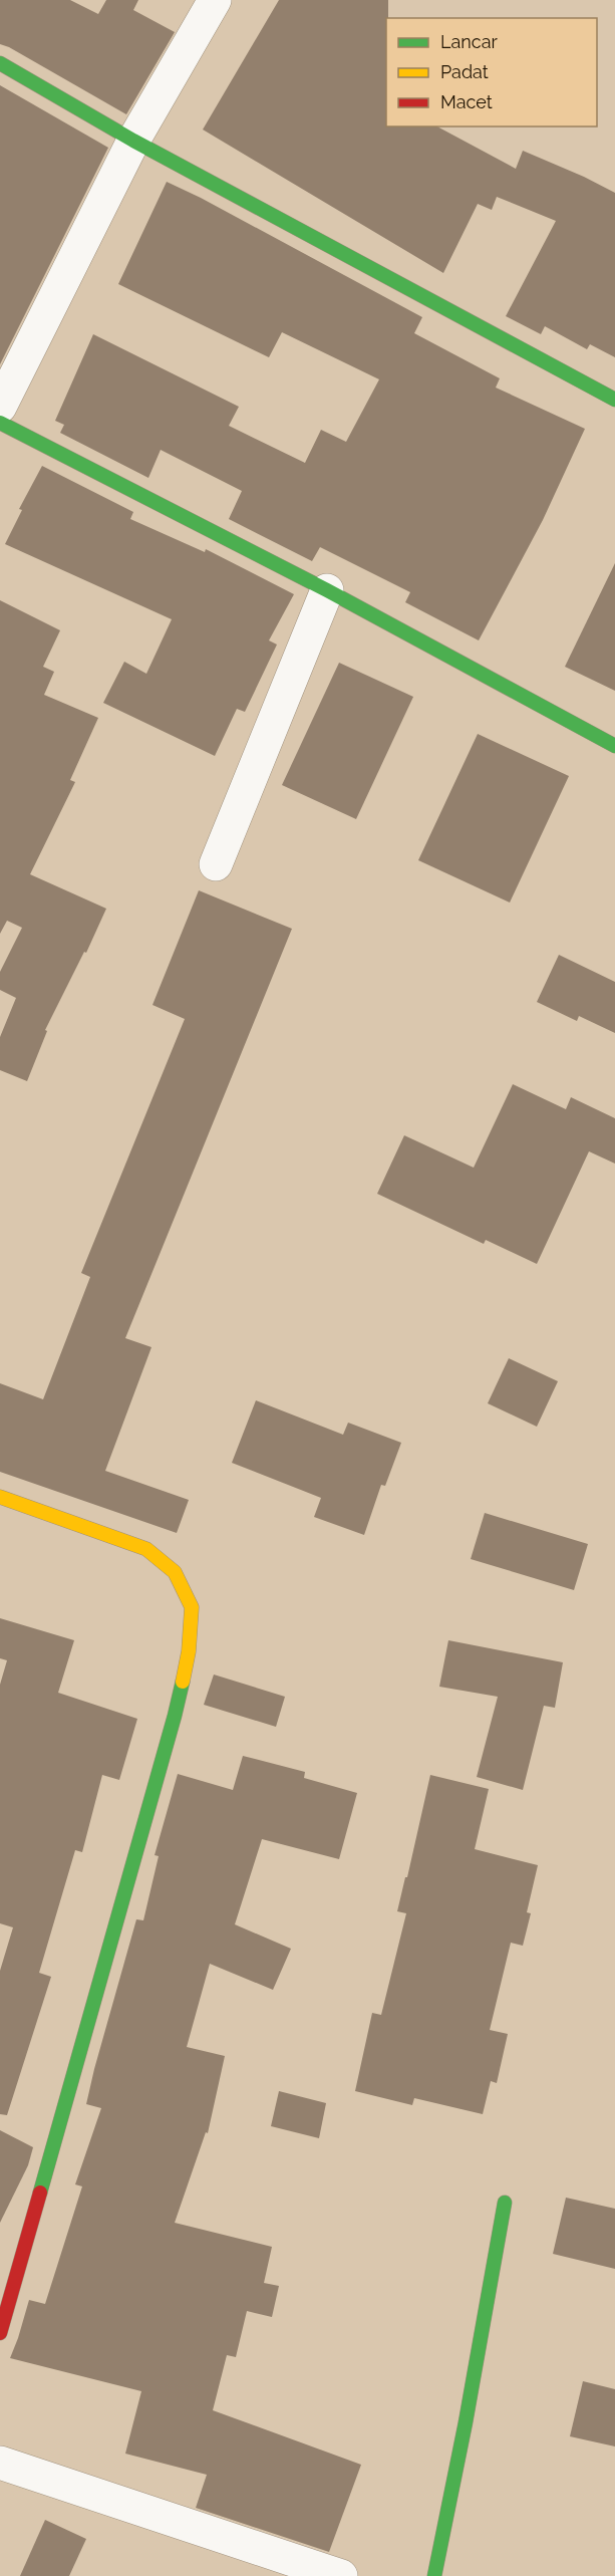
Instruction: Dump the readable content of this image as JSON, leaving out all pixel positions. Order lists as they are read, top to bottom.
{
  "legend": ["Lancar", "Padat", "Macet"]
}
